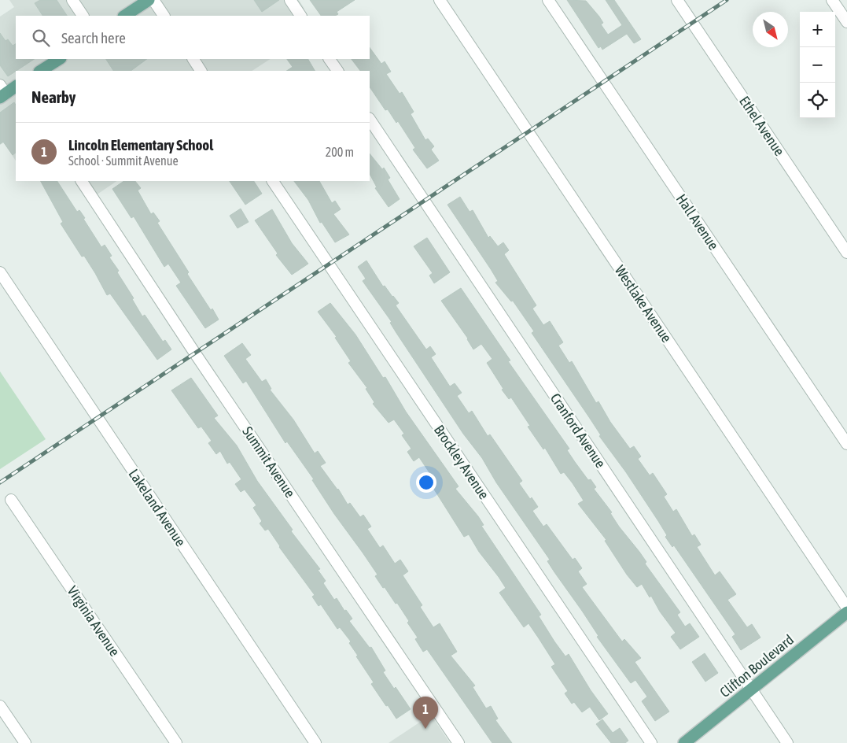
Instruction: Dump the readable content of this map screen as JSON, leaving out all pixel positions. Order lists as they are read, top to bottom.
{
  "streets": {
    "main road": ["Clifton Boulevard"],
    "street": [
      "Ethel Avenue",
      "Hall Avenue",
      "Westlake Avenue",
      "Cranford Avenue",
      "Summit Avenue",
      "Brockley Avenue",
      "Lakeland Avenue",
      "Virginia Avenue"
    ]
  },
  "crossings": [
    ["Cranford Avenue", "Clifton Boulevard"]
  ],
  "north": "bottom right",
  "page": {
    "map_buttons": ["+", "−"],
    "search": "Search here",
    "heading": "Nearby",
    "list": [
      {
        "mark": "1",
        "name": "Lincoln Elementary School",
        "note": "School · Summit Avenue",
        "value": "200 m"
      }
    ],
    "pins": "1"
  }
}
